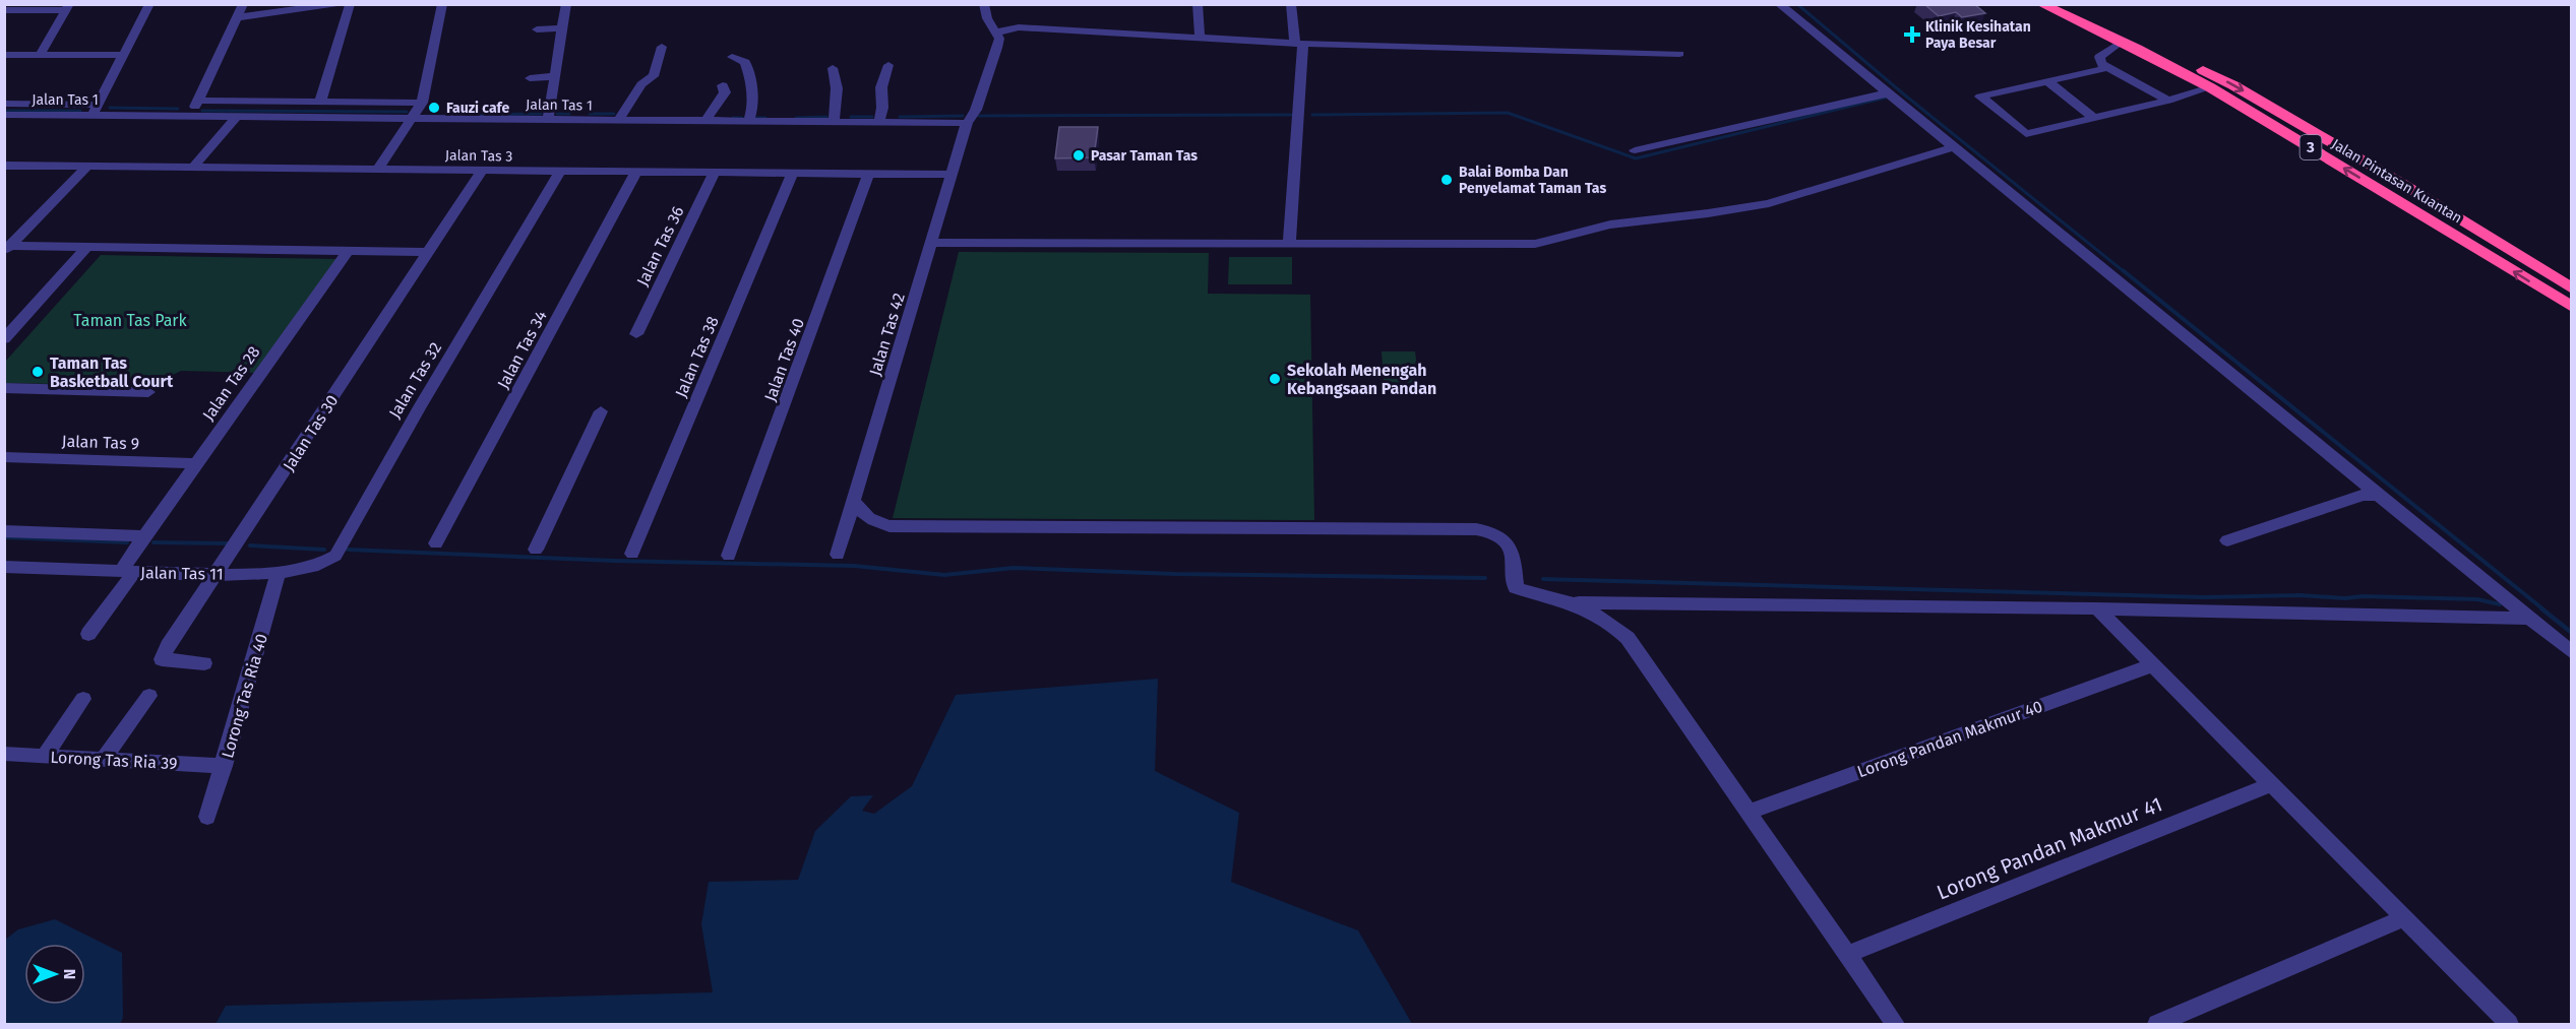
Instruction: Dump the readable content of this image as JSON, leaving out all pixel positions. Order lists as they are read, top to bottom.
{
  "streets": {
    "highway": ["3", "Jalan Pintasan Kuantan"],
    "street": [
      "Jalan Tas 1",
      "Jalan Tas 3",
      "Jalan Tas 36",
      "Jalan Tas 42",
      "Jalan Tas 34",
      "Jalan Tas 38",
      "Jalan Tas 40",
      "Jalan Tas 32",
      "Jalan Tas 28",
      "Jalan Tas 30",
      "Jalan Tas 9",
      "Jalan Tas 11",
      "Lorong Tas Ria 40",
      "Lorong Pandan Makmur 40",
      "Lorong Tas Ria 39",
      "Lorong Pandan Makmur 41"
    ]
  },
  "crossings": [
    ["Jalan Tas 1", "Jalan Tas 42"],
    ["Jalan Tas 3", "Jalan Tas 36"],
    ["Jalan Tas 3", "Jalan Tas 42"],
    ["Jalan Tas 3", "Jalan Tas 34"],
    ["Jalan Tas 3", "Jalan Tas 38"],
    ["Jalan Tas 3", "Jalan Tas 40"],
    ["Jalan Tas 3", "Jalan Tas 32"],
    ["Jalan Tas 3", "Jalan Tas 30"],
    ["Jalan Tas 32", "Jalan Tas 11"],
    ["Jalan Tas 32", "Lorong Tas Ria 40"],
    ["Jalan Tas 28", "Jalan Tas 9"],
    ["Jalan Tas 28", "Jalan Tas 11"],
    ["Jalan Tas 30", "Jalan Tas 11"],
    ["Jalan Tas 11", "Lorong Tas Ria 40"],
    ["Lorong Tas Ria 40", "Lorong Tas Ria 39"]
  ],
  "parks": ["Taman Tas Park"],
  "places": {
    "health": ["Klinik Kesihatan Paya Besar"],
    "other": [
      "Fauzi cafe",
      "Pasar Taman Tas",
      "Balai Bomba Dan Penyelamat Taman Tas",
      "Taman Tas Basketball Court",
      "Sekolah Menengah Kebangsaan Pandan"
    ]
  },
  "north": "right"
}
